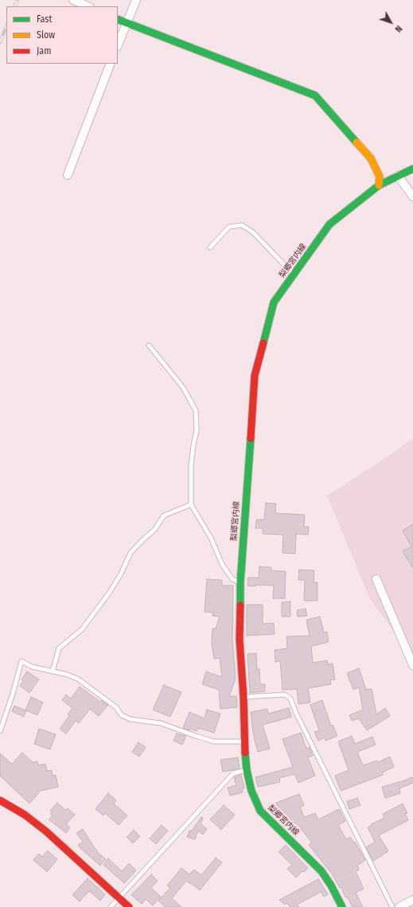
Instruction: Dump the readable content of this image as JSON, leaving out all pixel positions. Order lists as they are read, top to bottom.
{
  "streets": {
    "main road": ["梨郷宮内線"]
  },
  "legend": ["Fast", "Slow", "Jam"],
  "north": "bottom right"
}
